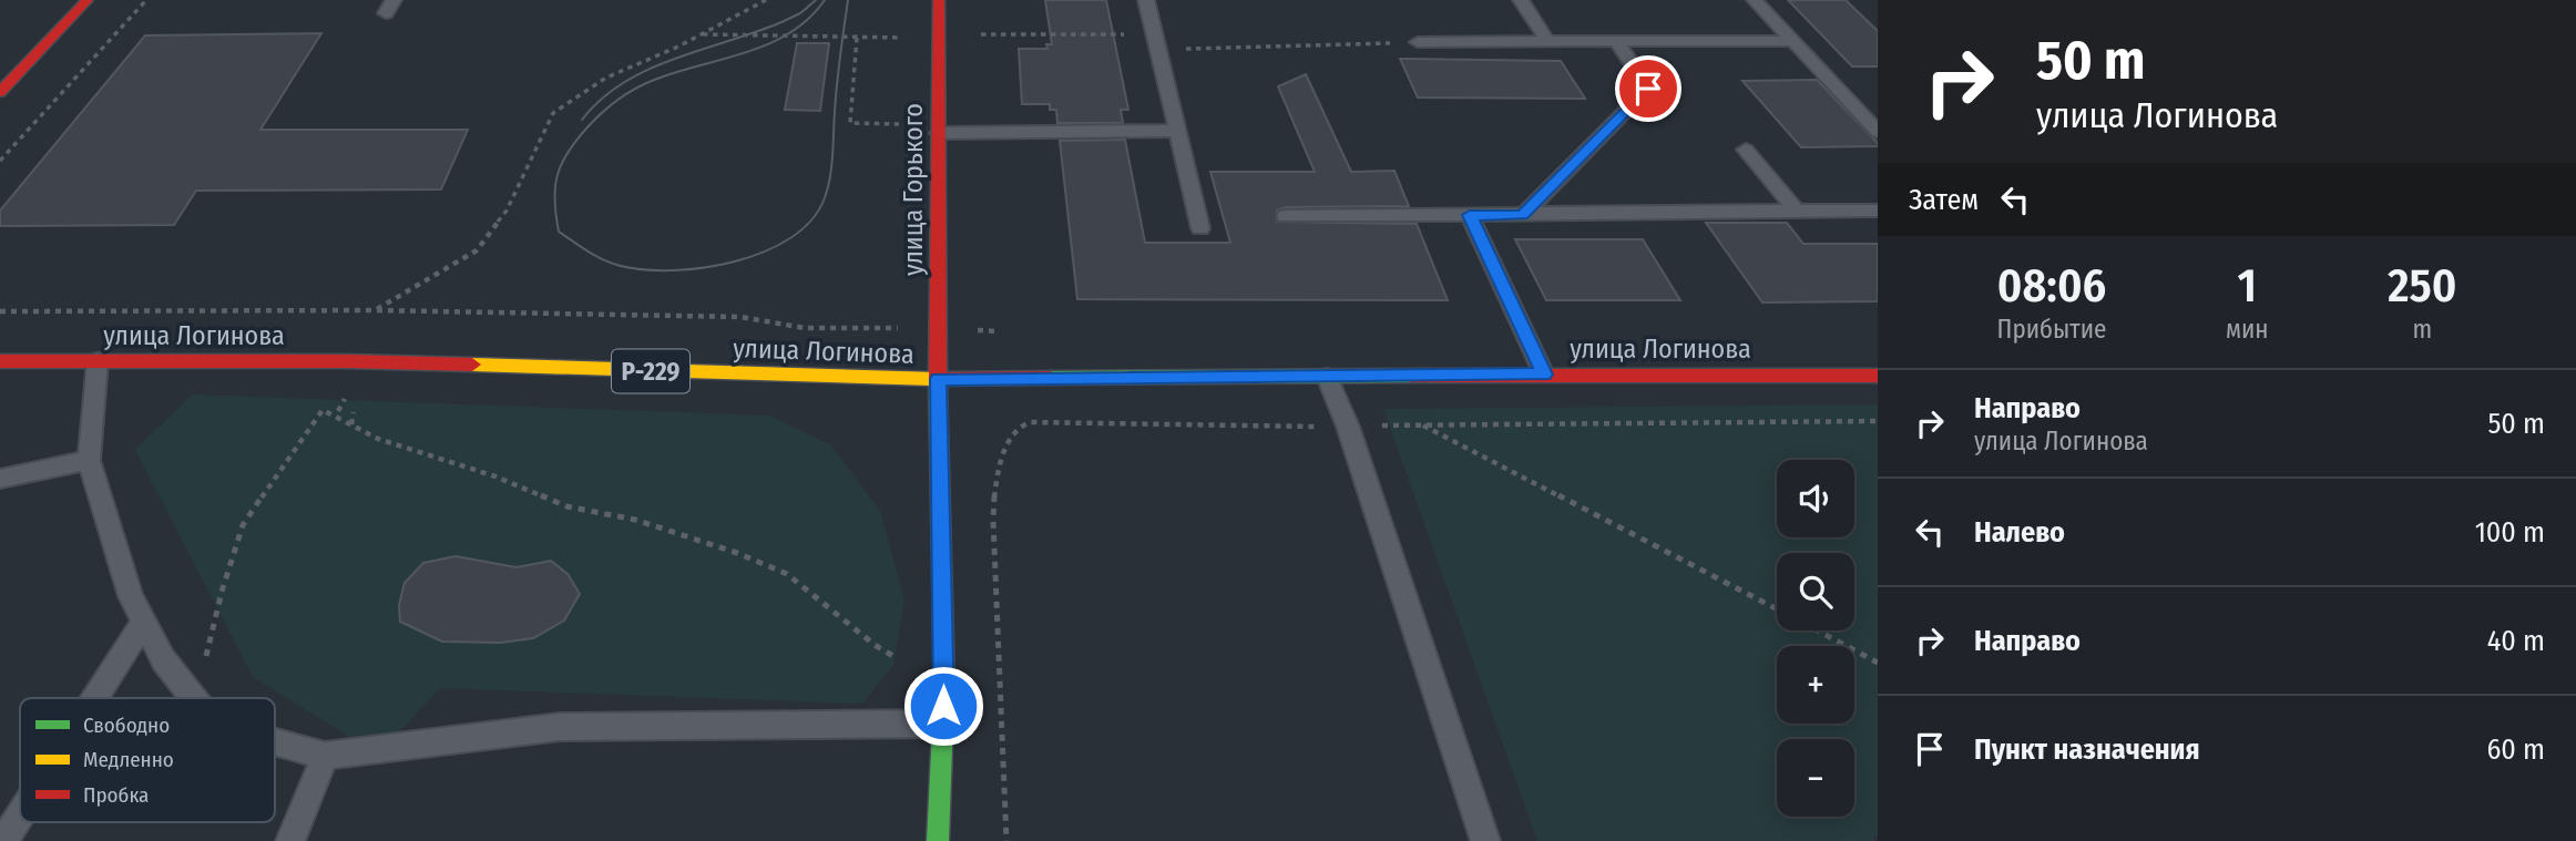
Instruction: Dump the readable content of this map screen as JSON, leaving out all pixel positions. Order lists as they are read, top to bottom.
{
  "streets": {
    "street": ["улица Горького", "улица Логинова", "Р-229"]
  },
  "crossings": [
    ["улица Горького", "улица Логинова"]
  ],
  "legend": ["Свободно", "Медленно", "Пробка"],
  "page": {
    "turn": ["50 m", "улица Логинова"],
    "then": "Затем",
    "eta": [
      "08:06",
      "Прибытие",
      "1",
      "мин",
      "250",
      "m"
    ],
    "list": [
      {
        "name": "Направо",
        "note": "улица Логинова",
        "value": "50 m"
      },
      {
        "name": "Налево",
        "value": "100 m"
      },
      {
        "name": "Направо",
        "value": "40 m"
      },
      {
        "name": "Пункт назначения",
        "value": "60 m"
      }
    ],
    "map_buttons": ["+", "−"]
  }
}
